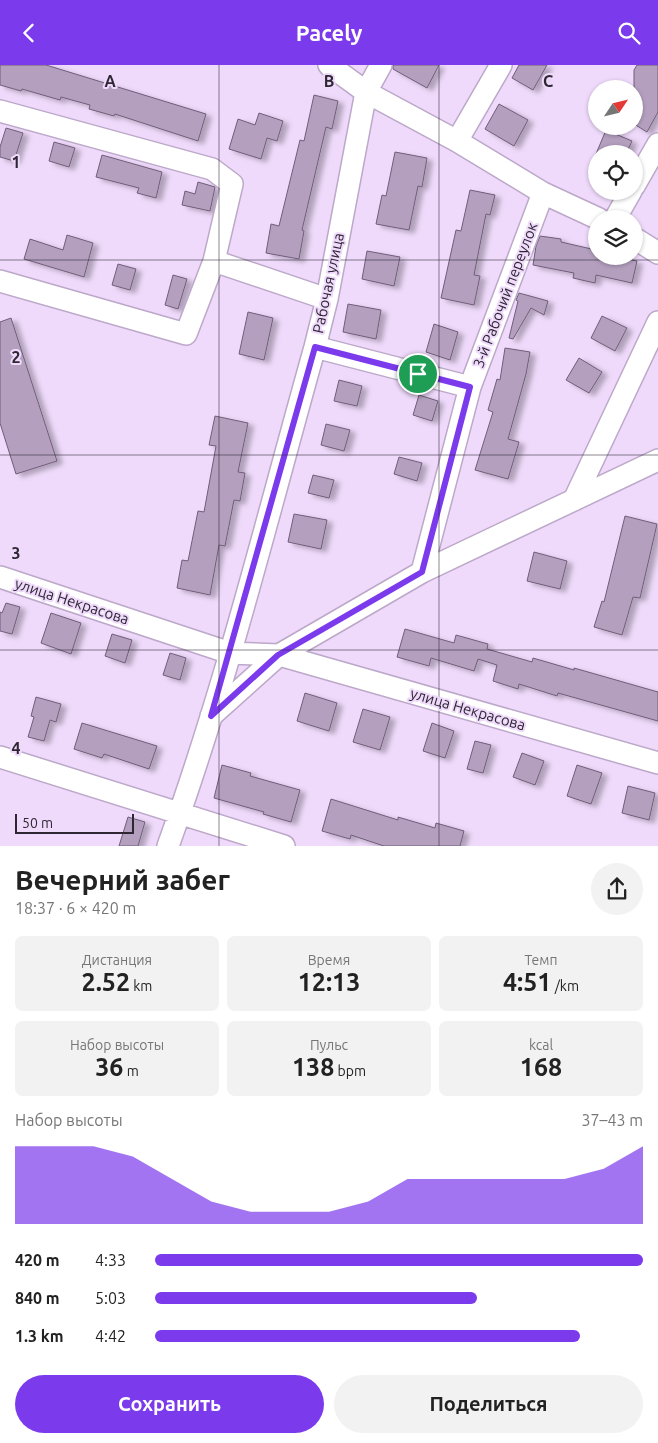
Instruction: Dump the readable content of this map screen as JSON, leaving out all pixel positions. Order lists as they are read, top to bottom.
{
  "streets": {
    "street": ["Рабочая улица", "3-й Рабочий переулок", "улица Некрасова"]
  },
  "crossings": [
    ["Рабочая улица", "улица Некрасова"]
  ],
  "scale_bar": "50 m",
  "north": "top right",
  "page": {
    "header": "Pacely",
    "scale": "50 m",
    "heading": ["Вечерний забег", "18:37 · 6 × 420 m"],
    "stats": [
      ["Дистанция", "2.52 km"],
      ["Время", "12:13"],
      ["Темп", "4:51 /km"],
      ["Набор высоты", "36 m"],
      ["Пульс", "138 bpm"],
      ["kcal", "168"]
    ],
    "chart": ["Набор высоты", "37–43 m"],
    "list": [
      {
        "name": "420 m",
        "note": "4:33"
      },
      {
        "name": "840 m",
        "note": "5:03"
      },
      {
        "name": "1.3 km",
        "note": "4:42"
      }
    ],
    "buttons": ["Сохранить", "Поделиться"]
  },
  "grid": {
    "columns": ["A", "B", "C"],
    "rows": [
      "1",
      "2",
      "3",
      "4"
    ]
  }
}
